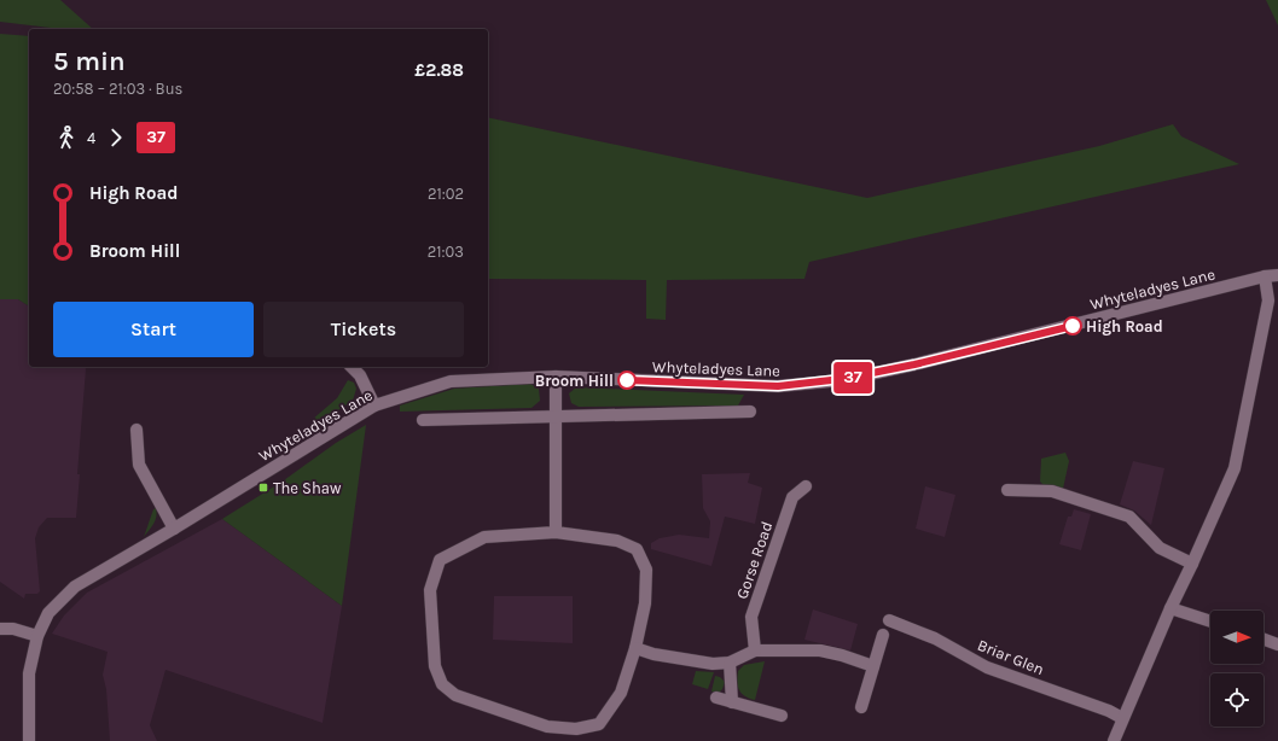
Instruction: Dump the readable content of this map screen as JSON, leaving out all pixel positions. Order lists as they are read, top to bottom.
{
  "streets": {
    "street": ["Whyteladyes Lane", "Gorse Road", "Briar Glen"]
  },
  "places": {
    "other": ["High Road", "Broom Hill"],
    "transit": ["The Shaw"]
  },
  "lines": ["bus line 37"],
  "north": "right",
  "page": {
    "on_map": "37",
    "heading": ["5 min", "20:58 – 21:03 · Bus", "£2.88"],
    "legs": ["4", "37"],
    "list": [
      {
        "name": "High Road",
        "value": "21:02"
      },
      {
        "name": "Broom Hill",
        "value": "21:03"
      }
    ],
    "buttons": ["Start", "Tickets"]
  }
}
